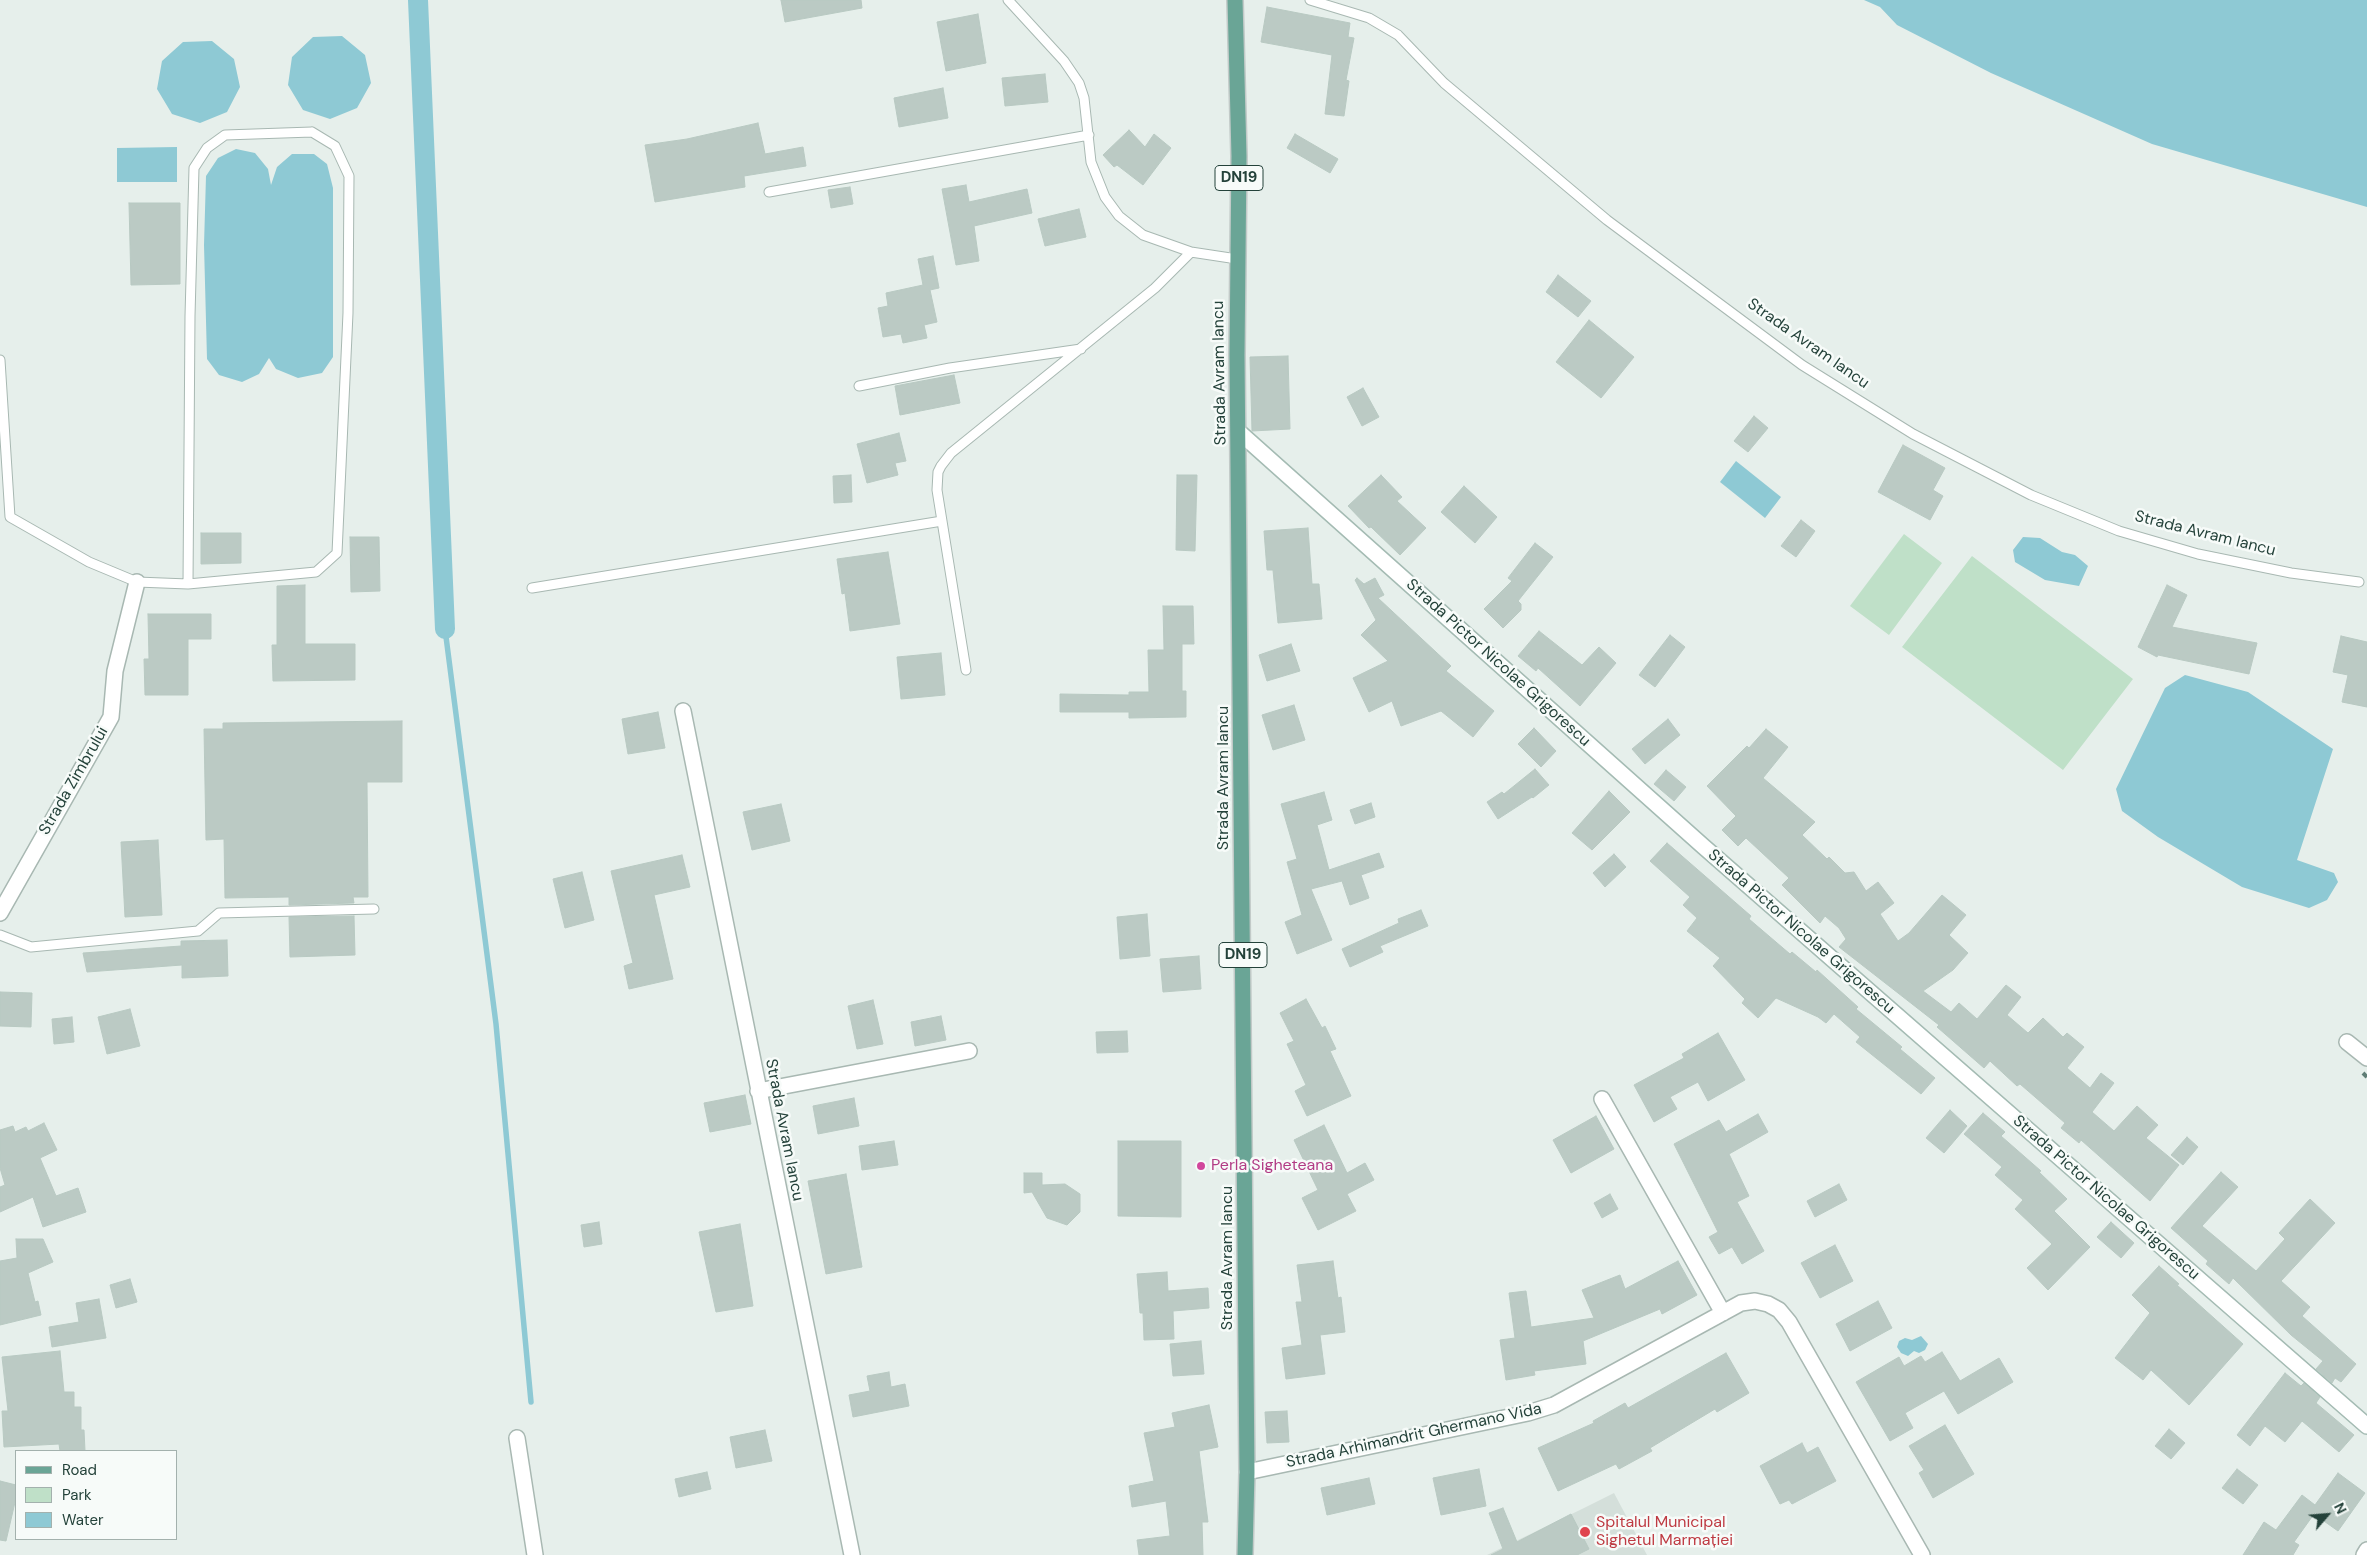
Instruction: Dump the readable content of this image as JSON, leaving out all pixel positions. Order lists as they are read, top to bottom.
{
  "streets": {
    "main road": ["DN19", "Strada Avram Iancu"],
    "street": ["Strada Pictor Nicolae Grigorescu", "Strada Zimbrului", "Strada Arhimandrit Ghermano Vida"]
  },
  "crossings": [
    ["Strada Avram Iancu", "Strada Pictor Nicolae Grigorescu"],
    ["Strada Avram Iancu", "Strada Arhimandrit Ghermano Vida"]
  ],
  "places": ["Perla Sigheteana", "Spitalul Municipal Sighetul Marmației"],
  "legend": ["Road", "Park", "Water"],
  "north": "top right"
}
